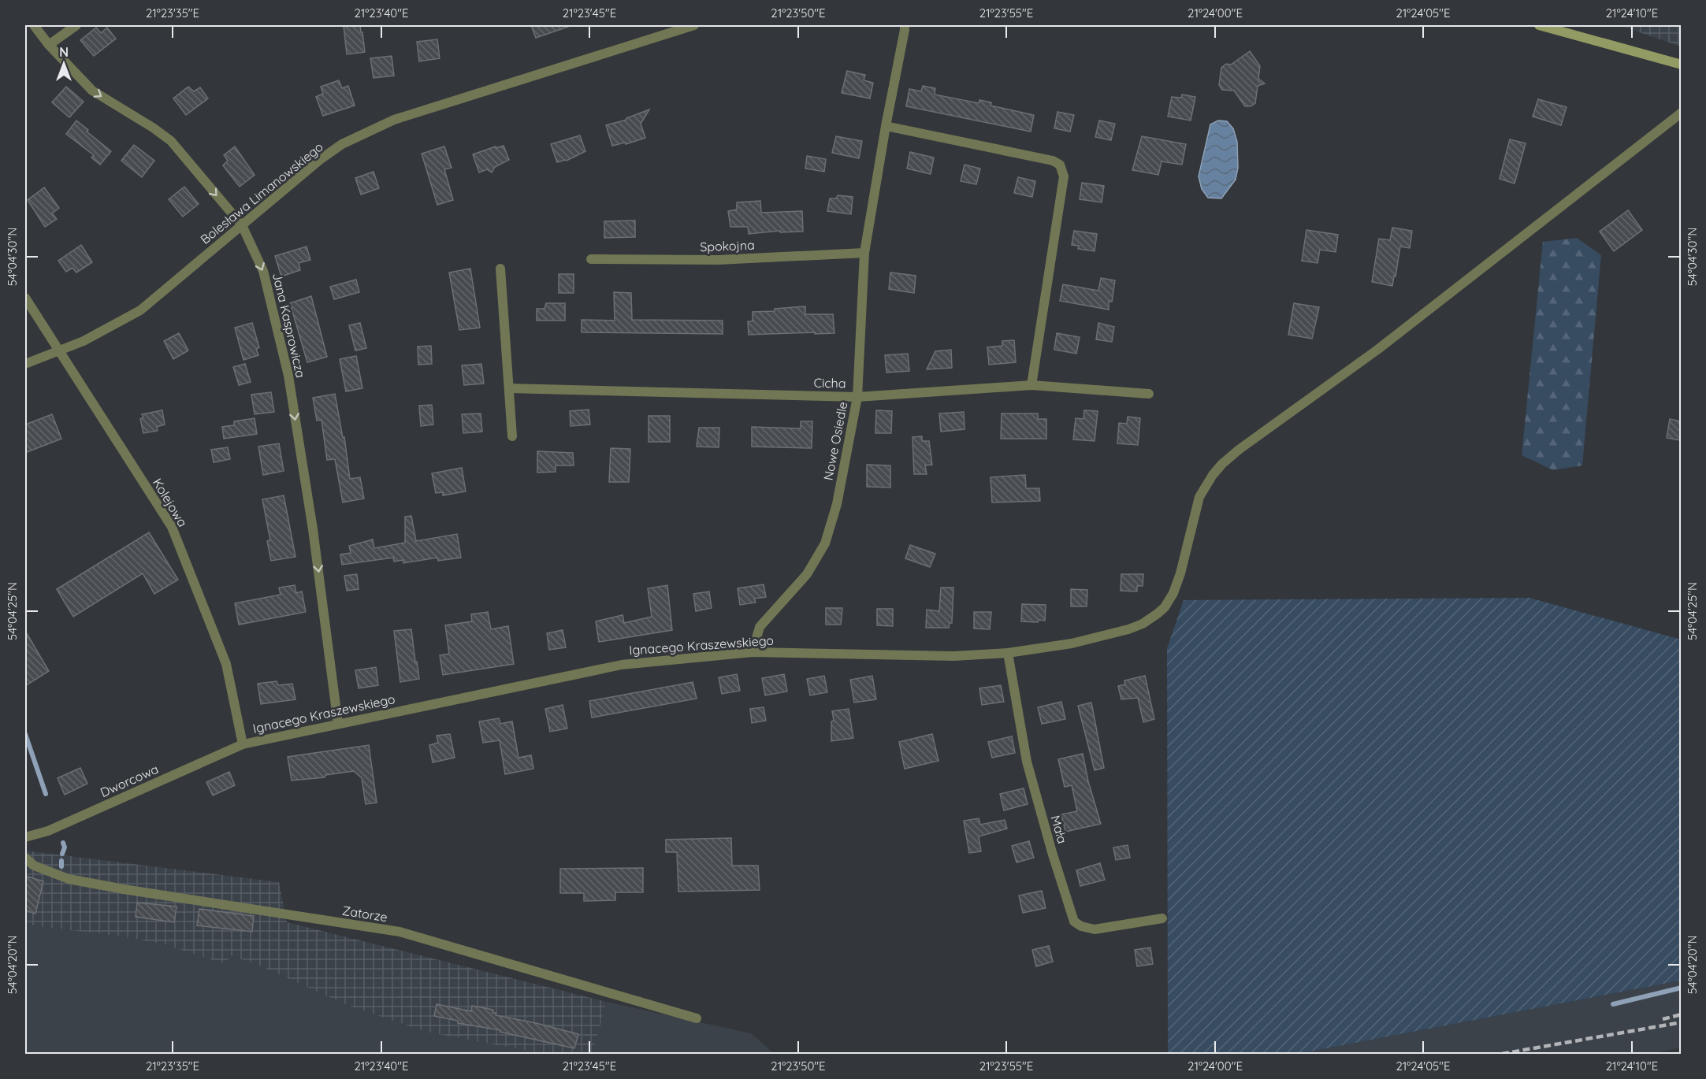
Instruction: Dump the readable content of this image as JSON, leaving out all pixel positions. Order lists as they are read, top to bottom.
{
  "streets": {
    "street": [
      "Bolesława Limanowskiego",
      "Spokojna",
      "Jana Kasprowicza",
      "Cicha",
      "Nowe Osiedle",
      "Kolejowa",
      "Ignacego Kraszewskiego",
      "Dworcowa",
      "Mała",
      "Zatorze"
    ]
  },
  "crossings": [
    ["Bolesława Limanowskiego", "Jana Kasprowicza"],
    ["Bolesława Limanowskiego", "Kolejowa"],
    ["Spokojna", "Nowe Osiedle"],
    ["Jana Kasprowicza", "Ignacego Kraszewskiego"],
    ["Cicha", "Nowe Osiedle"],
    ["Nowe Osiedle", "Ignacego Kraszewskiego"],
    ["Kolejowa", "Ignacego Kraszewskiego"],
    ["Kolejowa", "Dworcowa"],
    ["Ignacego Kraszewskiego", "Dworcowa"],
    ["Ignacego Kraszewskiego", "Mała"]
  ],
  "one_way": ["Jana Kasprowicza"],
  "north": "top",
  "coordinates": [
    "21°23'35\"E",
    "21°23'40\"E",
    "21°23'45\"E",
    "21°23'50\"E",
    "21°23'55\"E",
    "21°24'00\"E",
    "21°24'05\"E",
    "21°24'10\"E",
    "54°04'30\"N",
    "54°04'25\"N",
    "54°04'20\"N"
  ]
}
